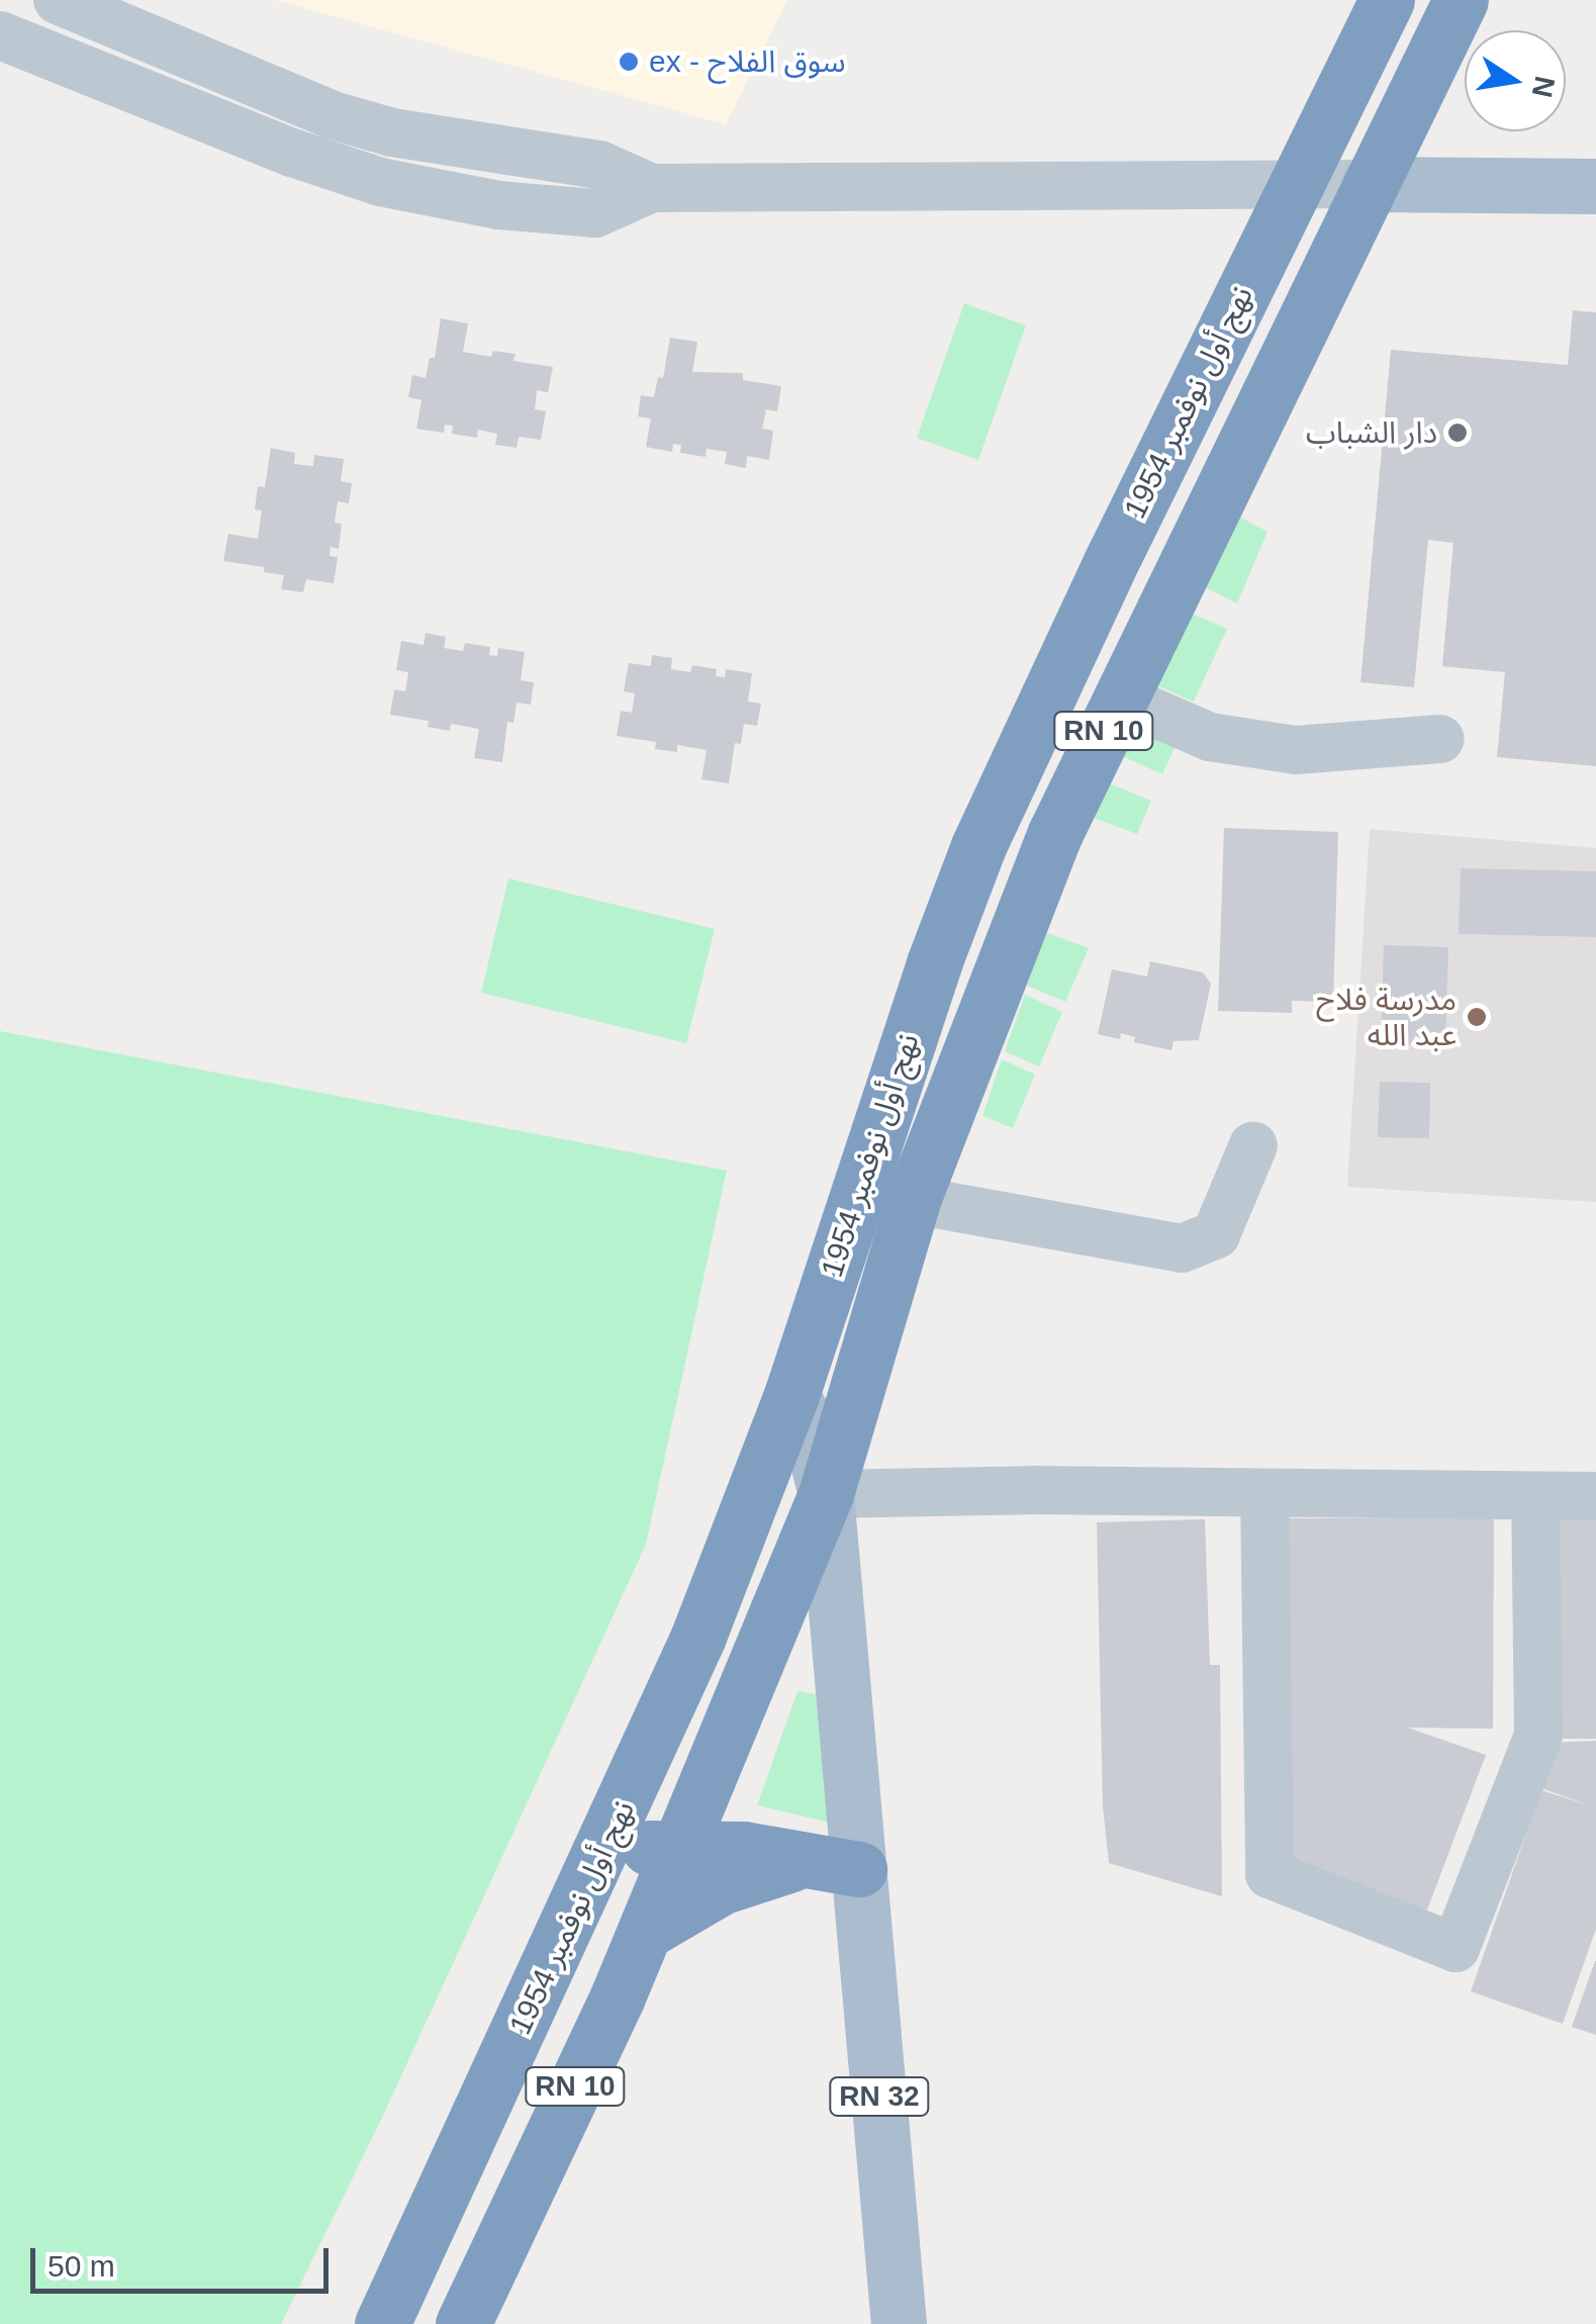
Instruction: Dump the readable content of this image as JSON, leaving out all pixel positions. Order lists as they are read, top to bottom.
{
  "streets": {
    "highway": ["نهج أول نوفمبر 1954", "RN 10"],
    "main road": ["RN 32"]
  },
  "crossings": [
    ["نهج أول نوفمبر 1954", "RN 32"]
  ],
  "places": ["ex - سوق الفلاح", "دار الشباب", "مدرسة فلاح عبد الله"],
  "scale_bar": "50 m",
  "north": "right"
}
